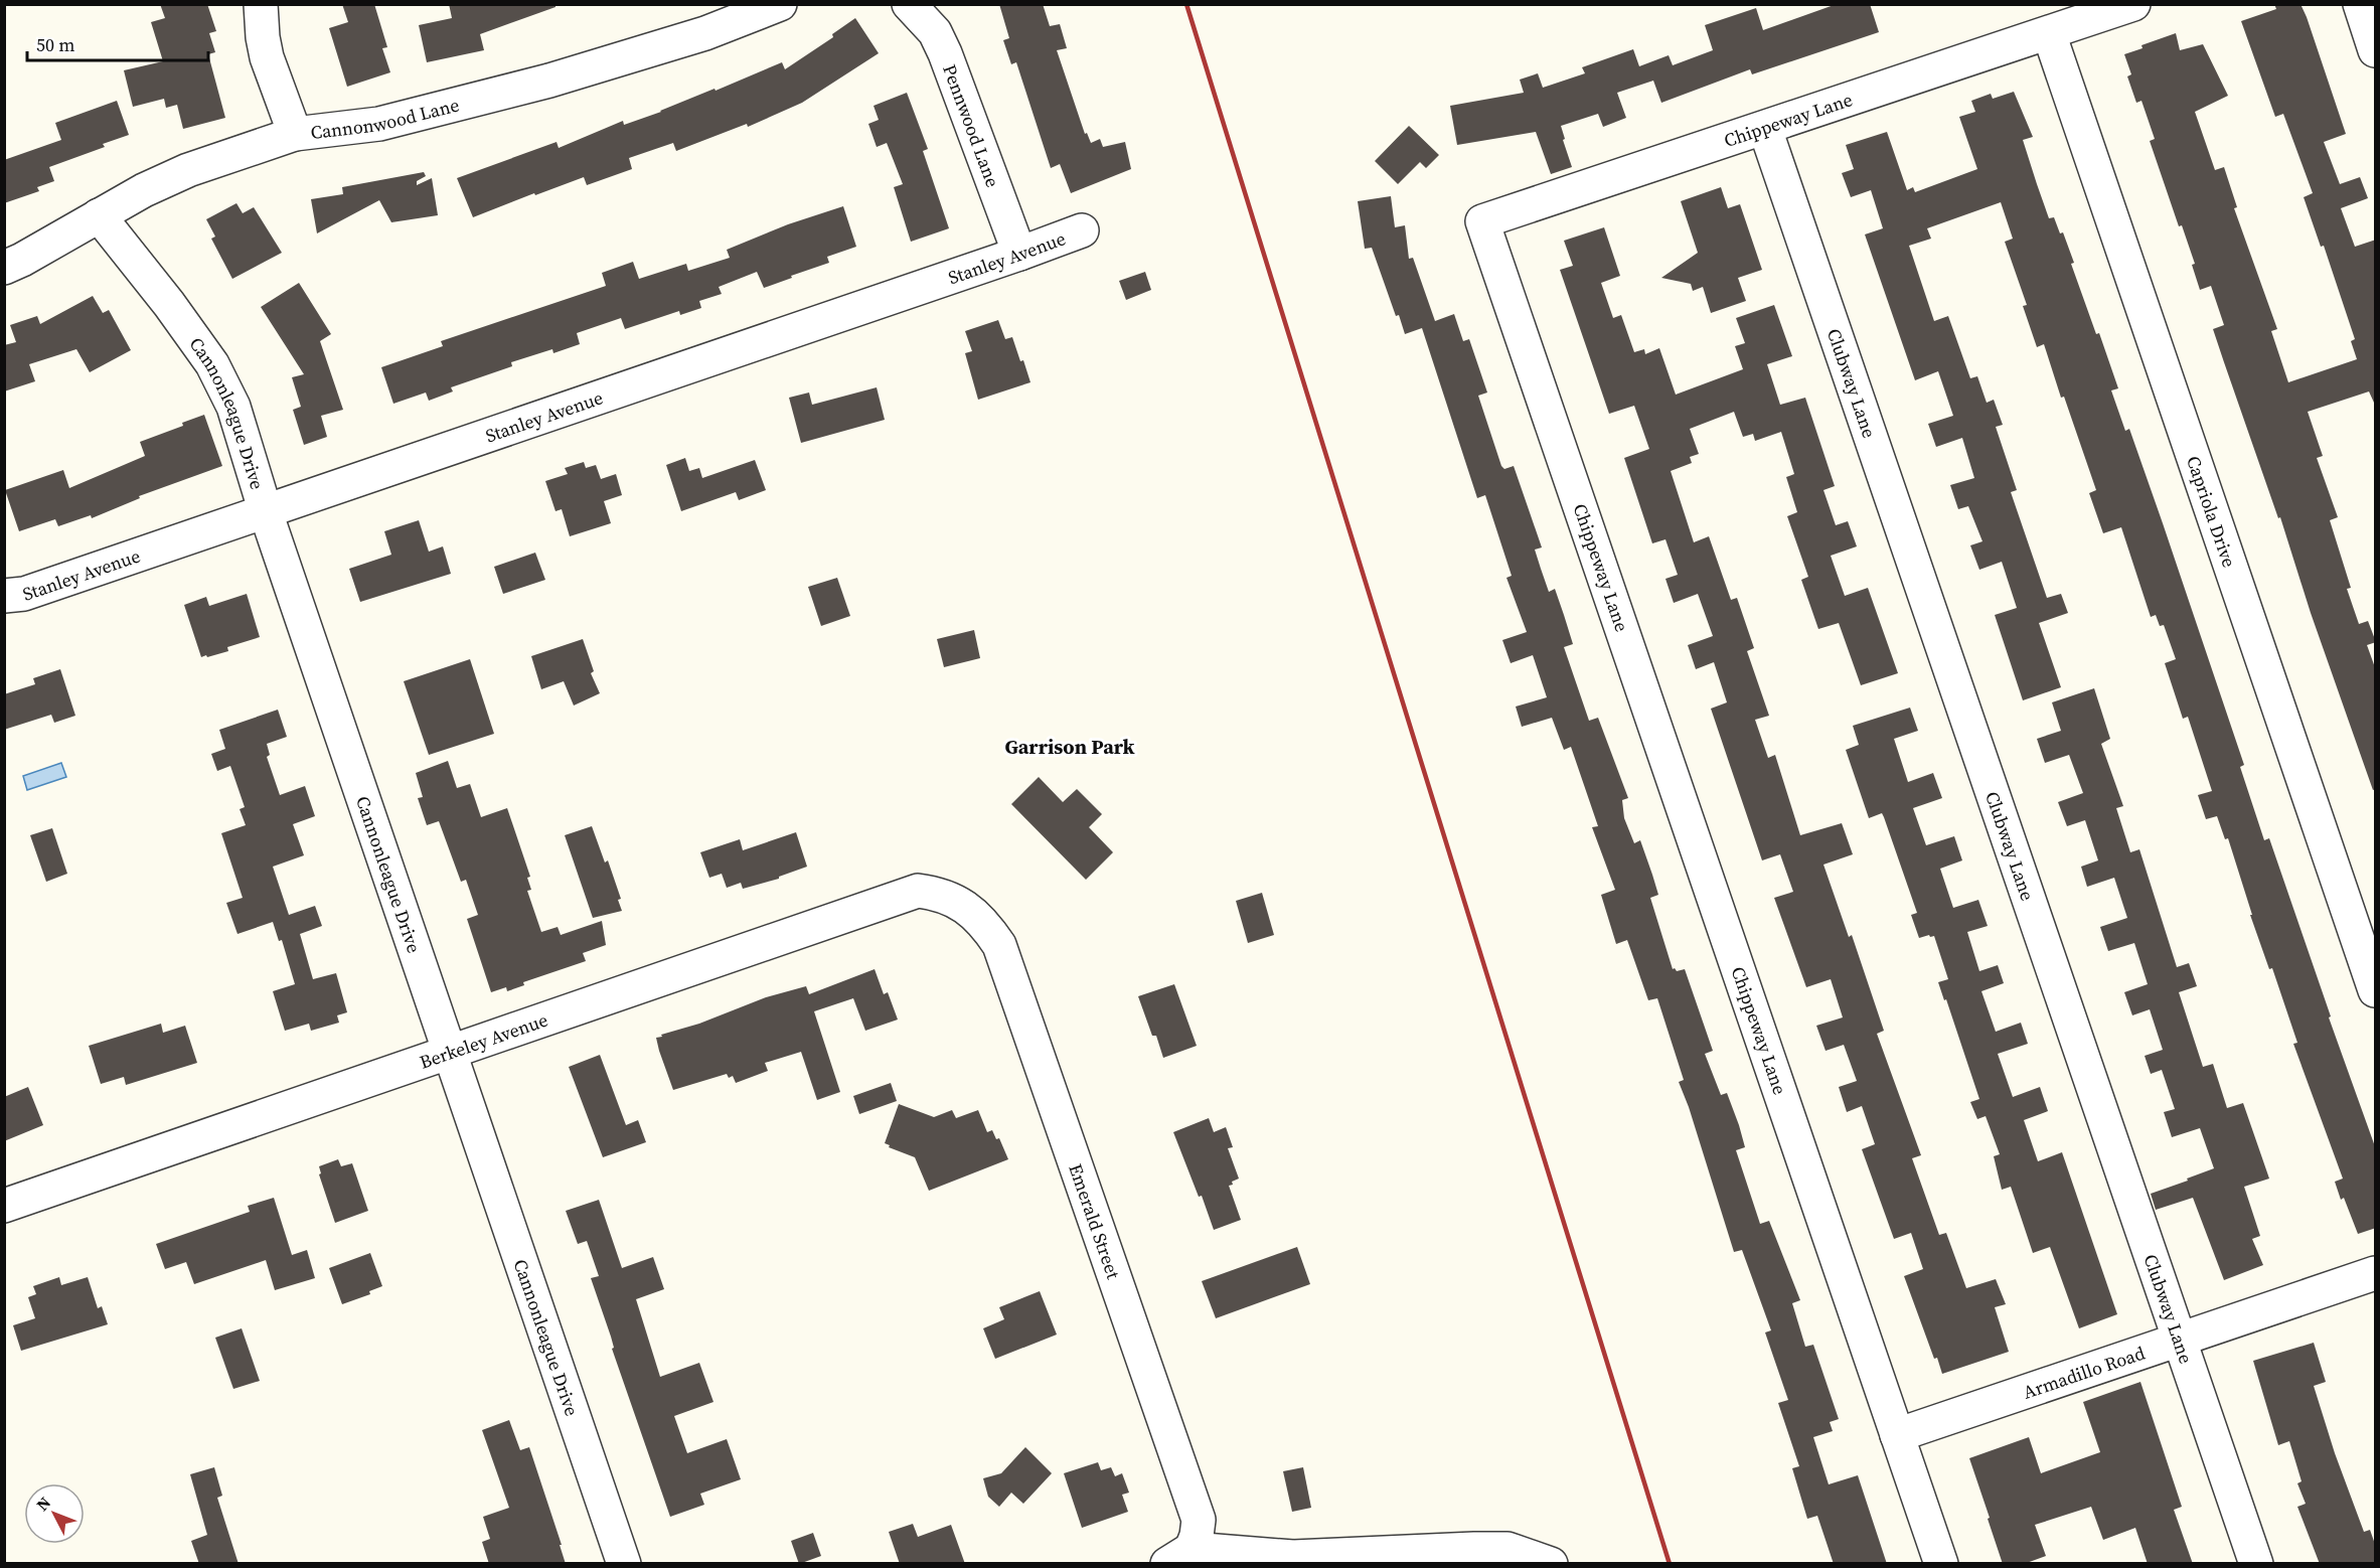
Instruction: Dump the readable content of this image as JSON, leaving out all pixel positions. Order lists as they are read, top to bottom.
{
  "streets": {
    "street": [
      "Cannonwood Lane",
      "Chippeway Lane",
      "Pennwood Lane",
      "Stanley Avenue",
      "Clubway Lane",
      "Cannonleague Drive",
      "Capriola Drive",
      "Berkeley Avenue",
      "Emerald Street",
      "Armadillo Road"
    ]
  },
  "crossings": [
    ["Cannonwood Lane", "Cannonleague Drive"],
    ["Chippeway Lane", "Clubway Lane"],
    ["Chippeway Lane", "Capriola Drive"],
    ["Chippeway Lane", "Armadillo Road"],
    ["Pennwood Lane", "Stanley Avenue"],
    ["Stanley Avenue", "Cannonleague Drive"],
    ["Clubway Lane", "Armadillo Road"],
    ["Cannonleague Drive", "Berkeley Avenue"],
    ["Berkeley Avenue", "Emerald Street"]
  ],
  "districts": ["Garrison Park"],
  "scale_bar": "50 m",
  "north": "top left"
}
